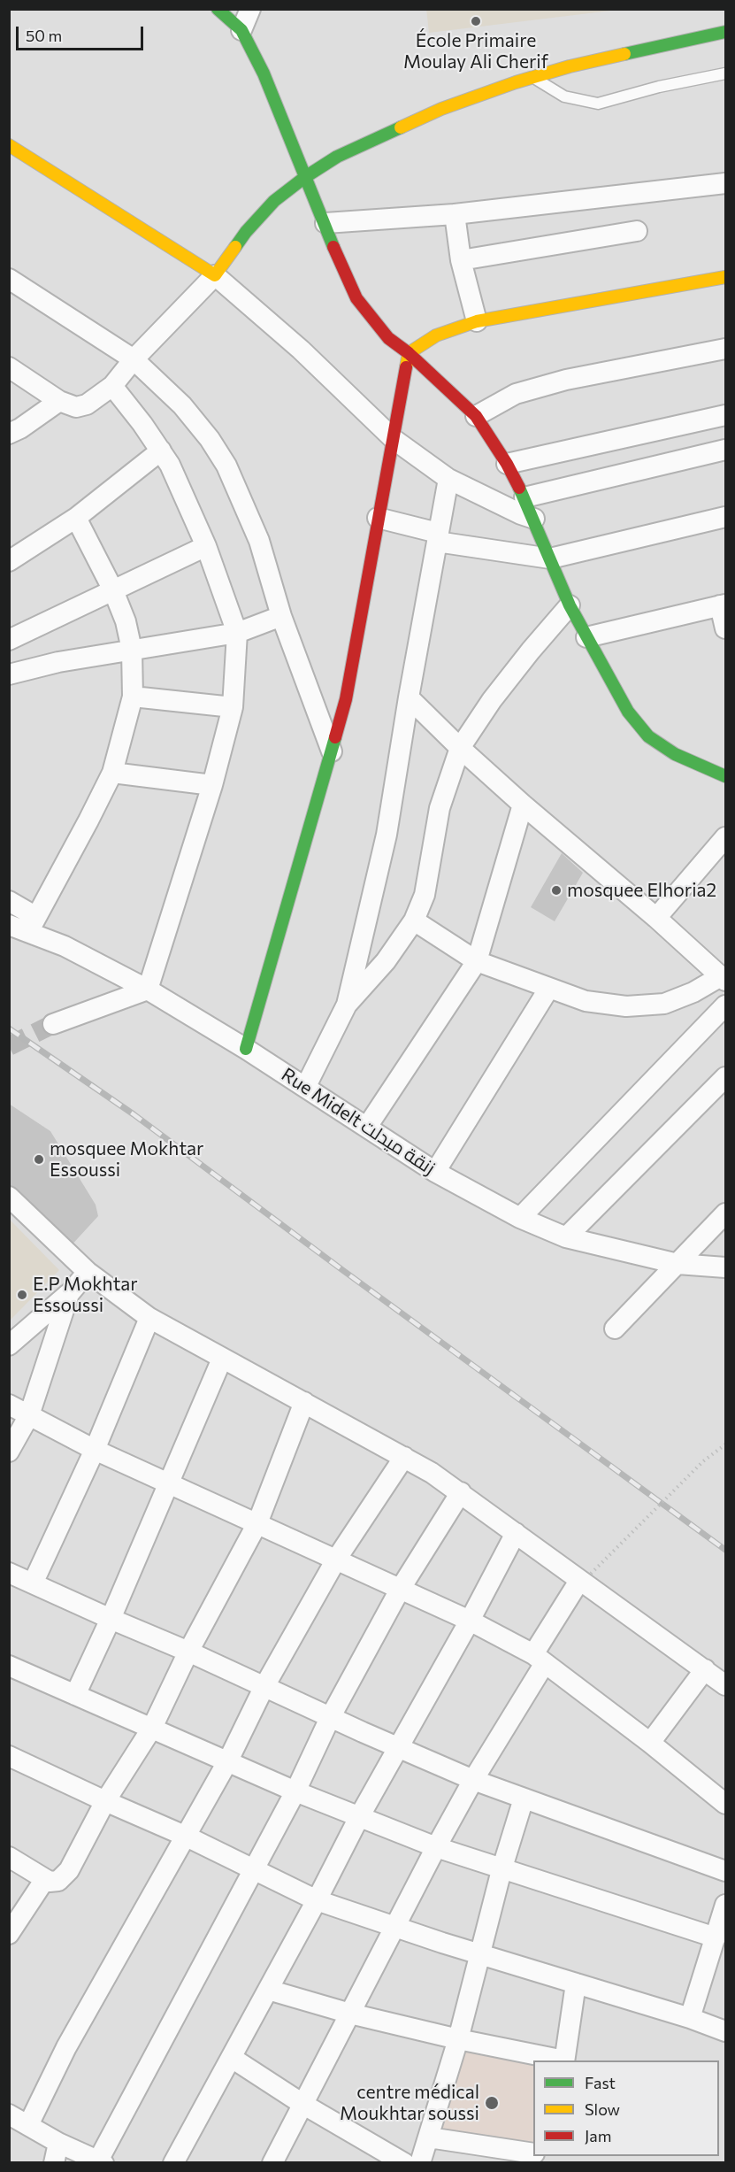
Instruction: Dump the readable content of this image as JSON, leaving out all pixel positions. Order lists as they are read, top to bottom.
{
  "streets": {
    "street": ["Rue Midelt زنقة ميدلت"]
  },
  "places": [
    "École Primaire Moulay Ali Cherif",
    "mosquee Elhoria2",
    "mosquee Mokhtar Essoussi",
    "E.P Mokhtar Essoussi",
    "centre médical Moukhtar soussi"
  ],
  "legend": ["Fast", "Slow", "Jam"],
  "scale_bar": "50 m"
}
